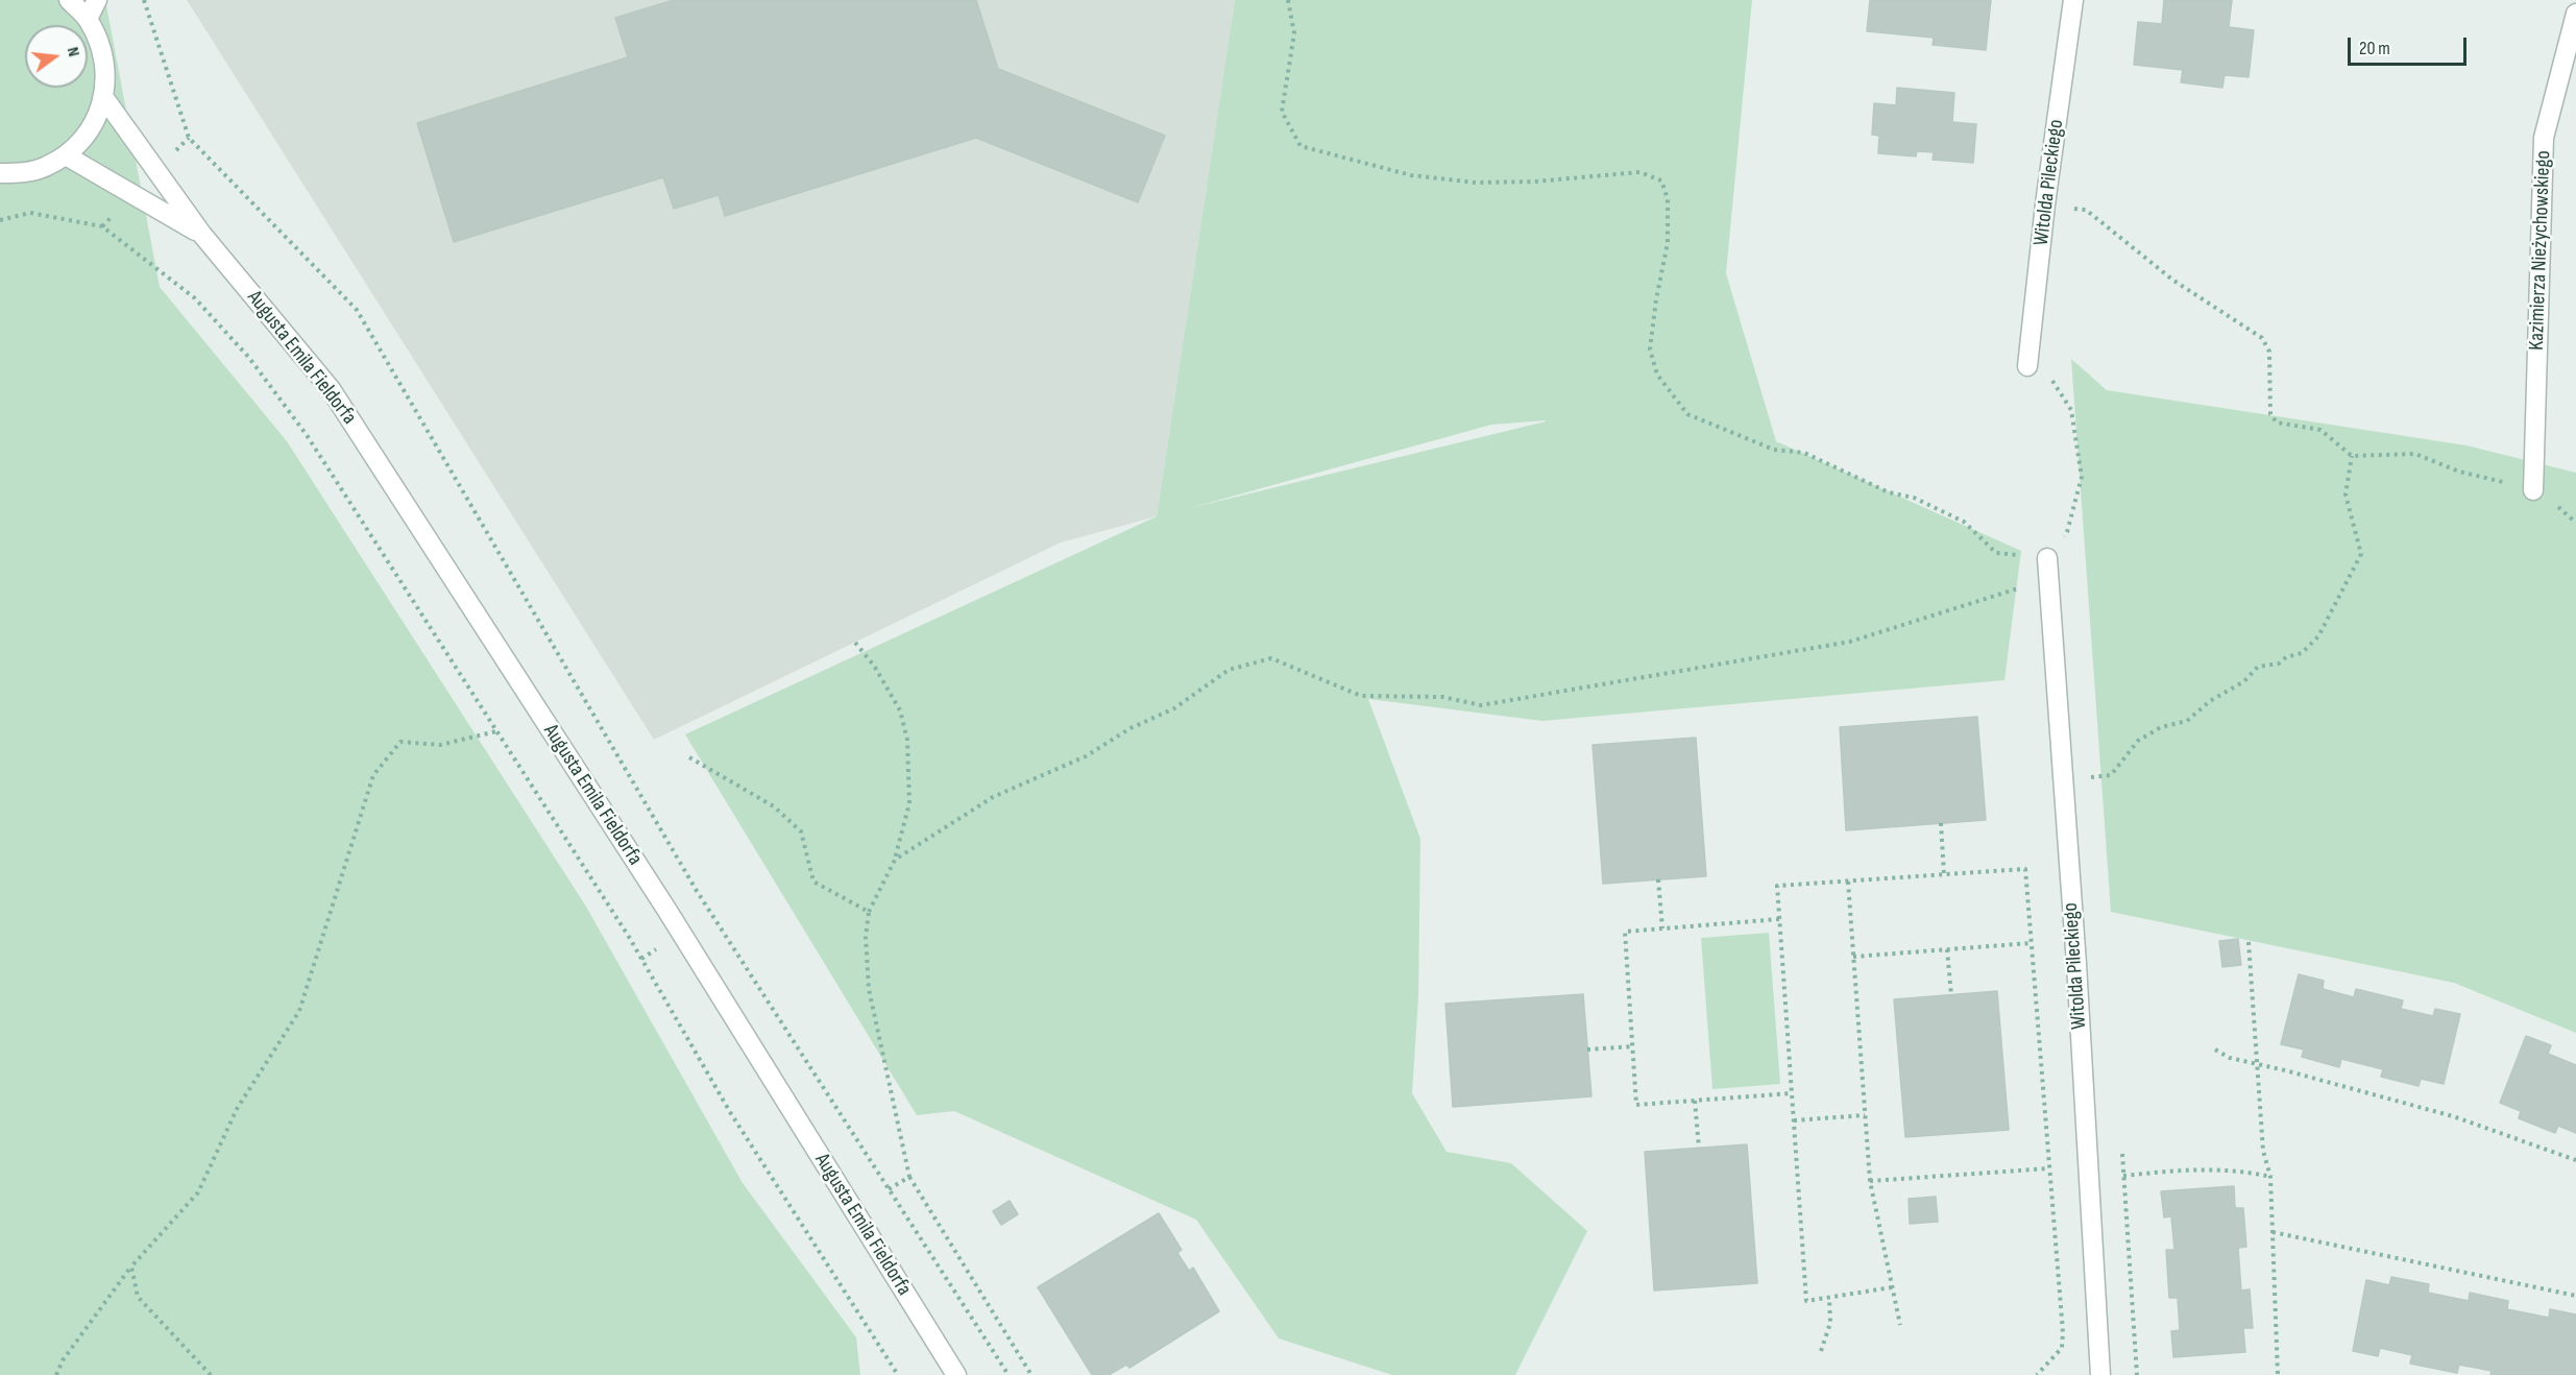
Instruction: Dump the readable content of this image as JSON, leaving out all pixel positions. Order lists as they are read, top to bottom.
{
  "streets": {
    "street": ["Witolda Pileckiego", "Kazimierza Nieżychowskiego", "Augusta Emila Fieldorfa"]
  },
  "scale_bar": "20 m",
  "north": "right"
}
